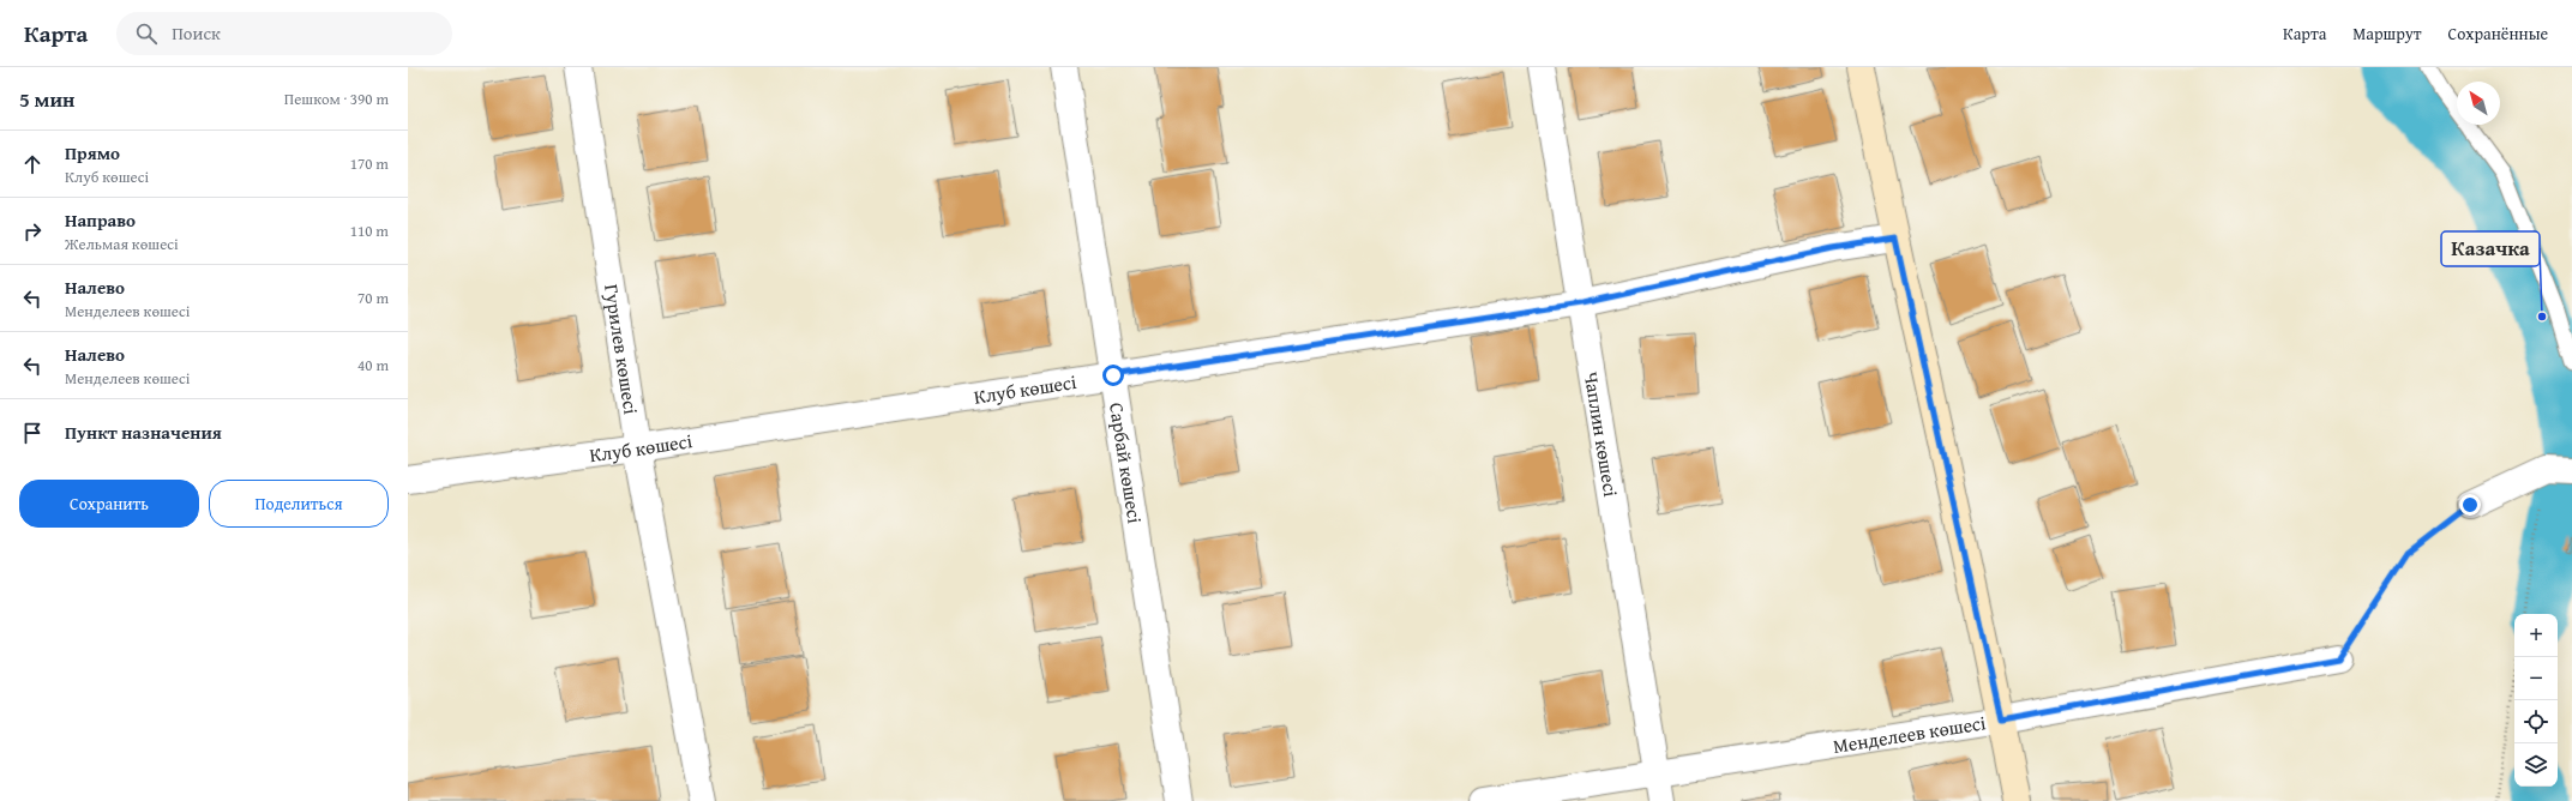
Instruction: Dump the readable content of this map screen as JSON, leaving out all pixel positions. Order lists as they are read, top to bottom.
{
  "streets": {
    "street": [
      "Гурилев көшесі",
      "Клуб көшесі",
      "Чаплин көшесі",
      "Сарбай көшесі",
      "Менделеев көшесі"
    ]
  },
  "crossings": [
    ["Гурилев көшесі", "Клуб көшесі"],
    ["Клуб көшесі", "Чаплин көшесі"],
    ["Клуб көшесі", "Сарбай көшесі"],
    ["Чаплин көшесі", "Менделеев көшесі"]
  ],
  "places": ["Казачка"],
  "north": "top left",
  "page": {
    "header": "Карта",
    "search": "Поиск",
    "nav": ["Карта", "Маршрут", "Сохранённые"],
    "heading": ["5 мин", "Пешком · 390 m"],
    "list": [
      ["Прямо", "Клуб көшесі", "170 m"],
      ["Направо", "Жельмая көшесі", "110 m"],
      ["Налево", "Менделеев көшесі", "70 m"],
      ["Налево", "Менделеев көшесі", "40 m"],
      "Пункт назначения"
    ],
    "buttons": ["Сохранить", "Поделиться"],
    "map_buttons": ["+", "−"]
  }
}
